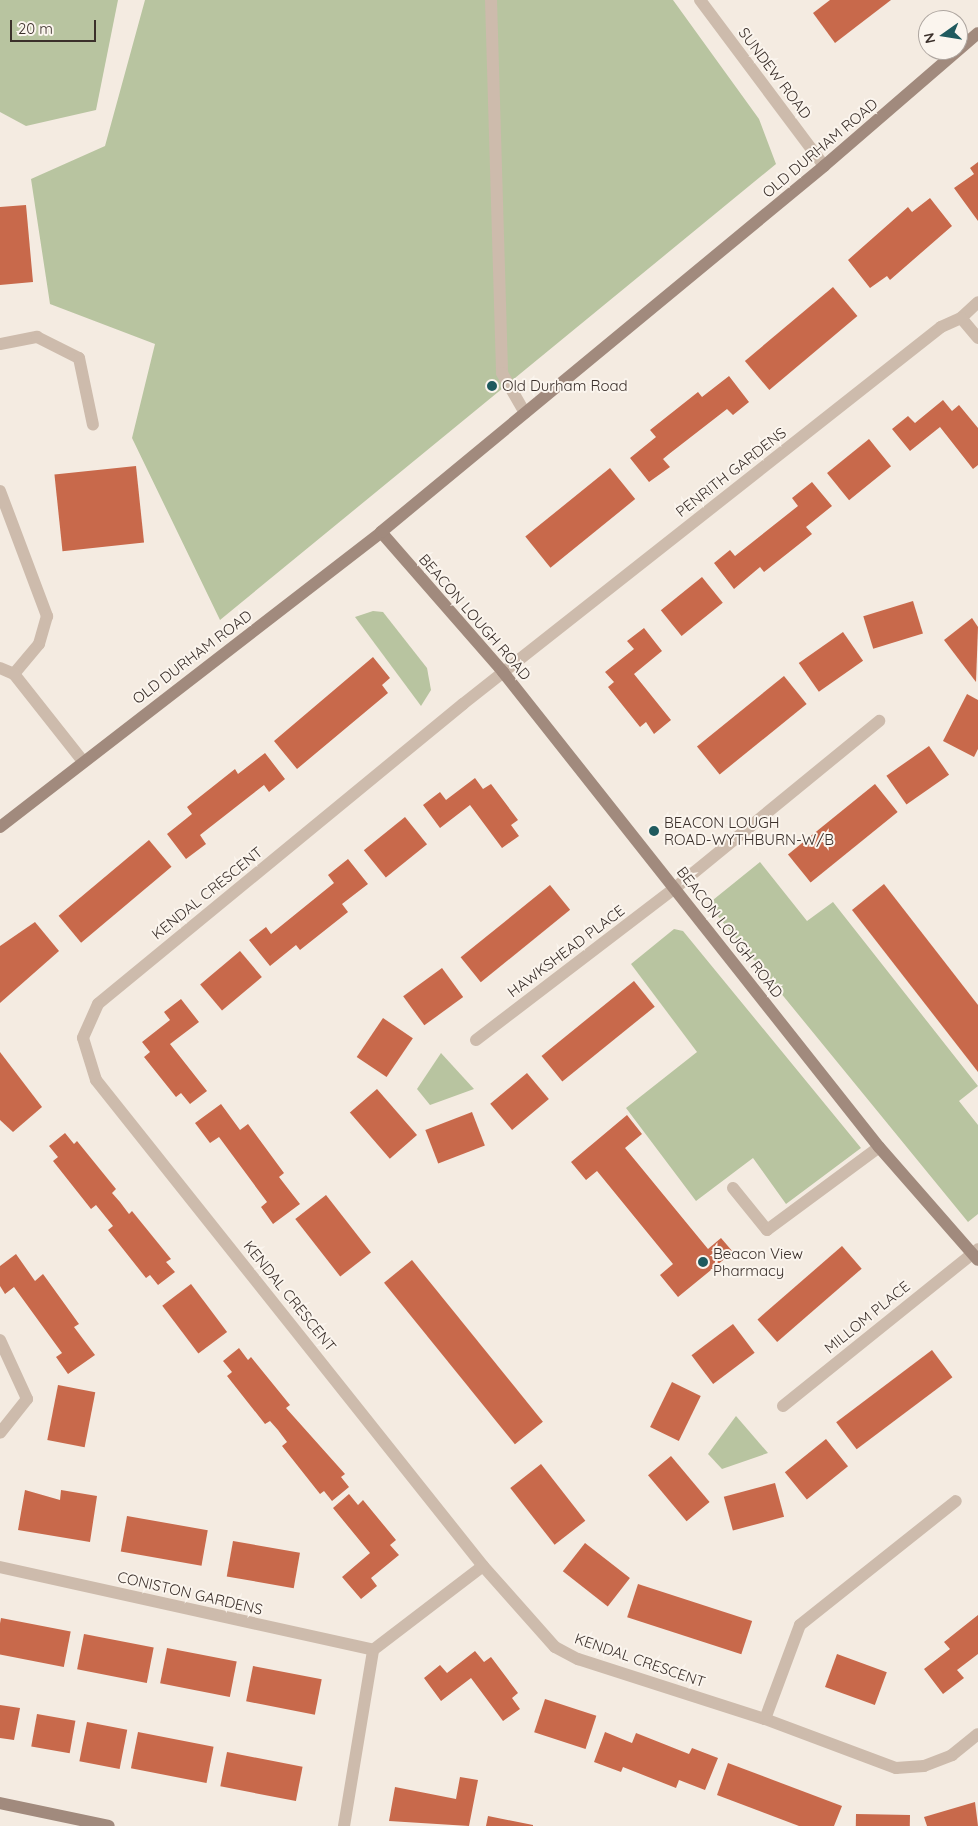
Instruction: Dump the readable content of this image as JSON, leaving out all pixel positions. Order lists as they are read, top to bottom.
{
  "streets": {
    "main road": ["OLD DURHAM ROAD", "BEACON LOUGH ROAD"],
    "street": [
      "SUNDEW ROAD",
      "PENRITH GARDENS",
      "KENDAL CRESCENT",
      "HAWKSHEAD PLACE",
      "MILLOM PLACE",
      "CONISTON GARDENS"
    ]
  },
  "crossings": [
    ["SUNDEW ROAD", "OLD DURHAM ROAD"],
    ["OLD DURHAM ROAD", "BEACON LOUGH ROAD"],
    ["PENRITH GARDENS", "BEACON LOUGH ROAD"],
    ["PENRITH GARDENS", "KENDAL CRESCENT"],
    ["BEACON LOUGH ROAD", "KENDAL CRESCENT"],
    ["BEACON LOUGH ROAD", "HAWKSHEAD PLACE"],
    ["BEACON LOUGH ROAD", "MILLOM PLACE"]
  ],
  "places": ["Old Durham Road", "BEACON LOUGH ROAD-WYTHBURN-W/B", "Beacon View Pharmacy"],
  "scale_bar": "20 m",
  "north": "left"
}
